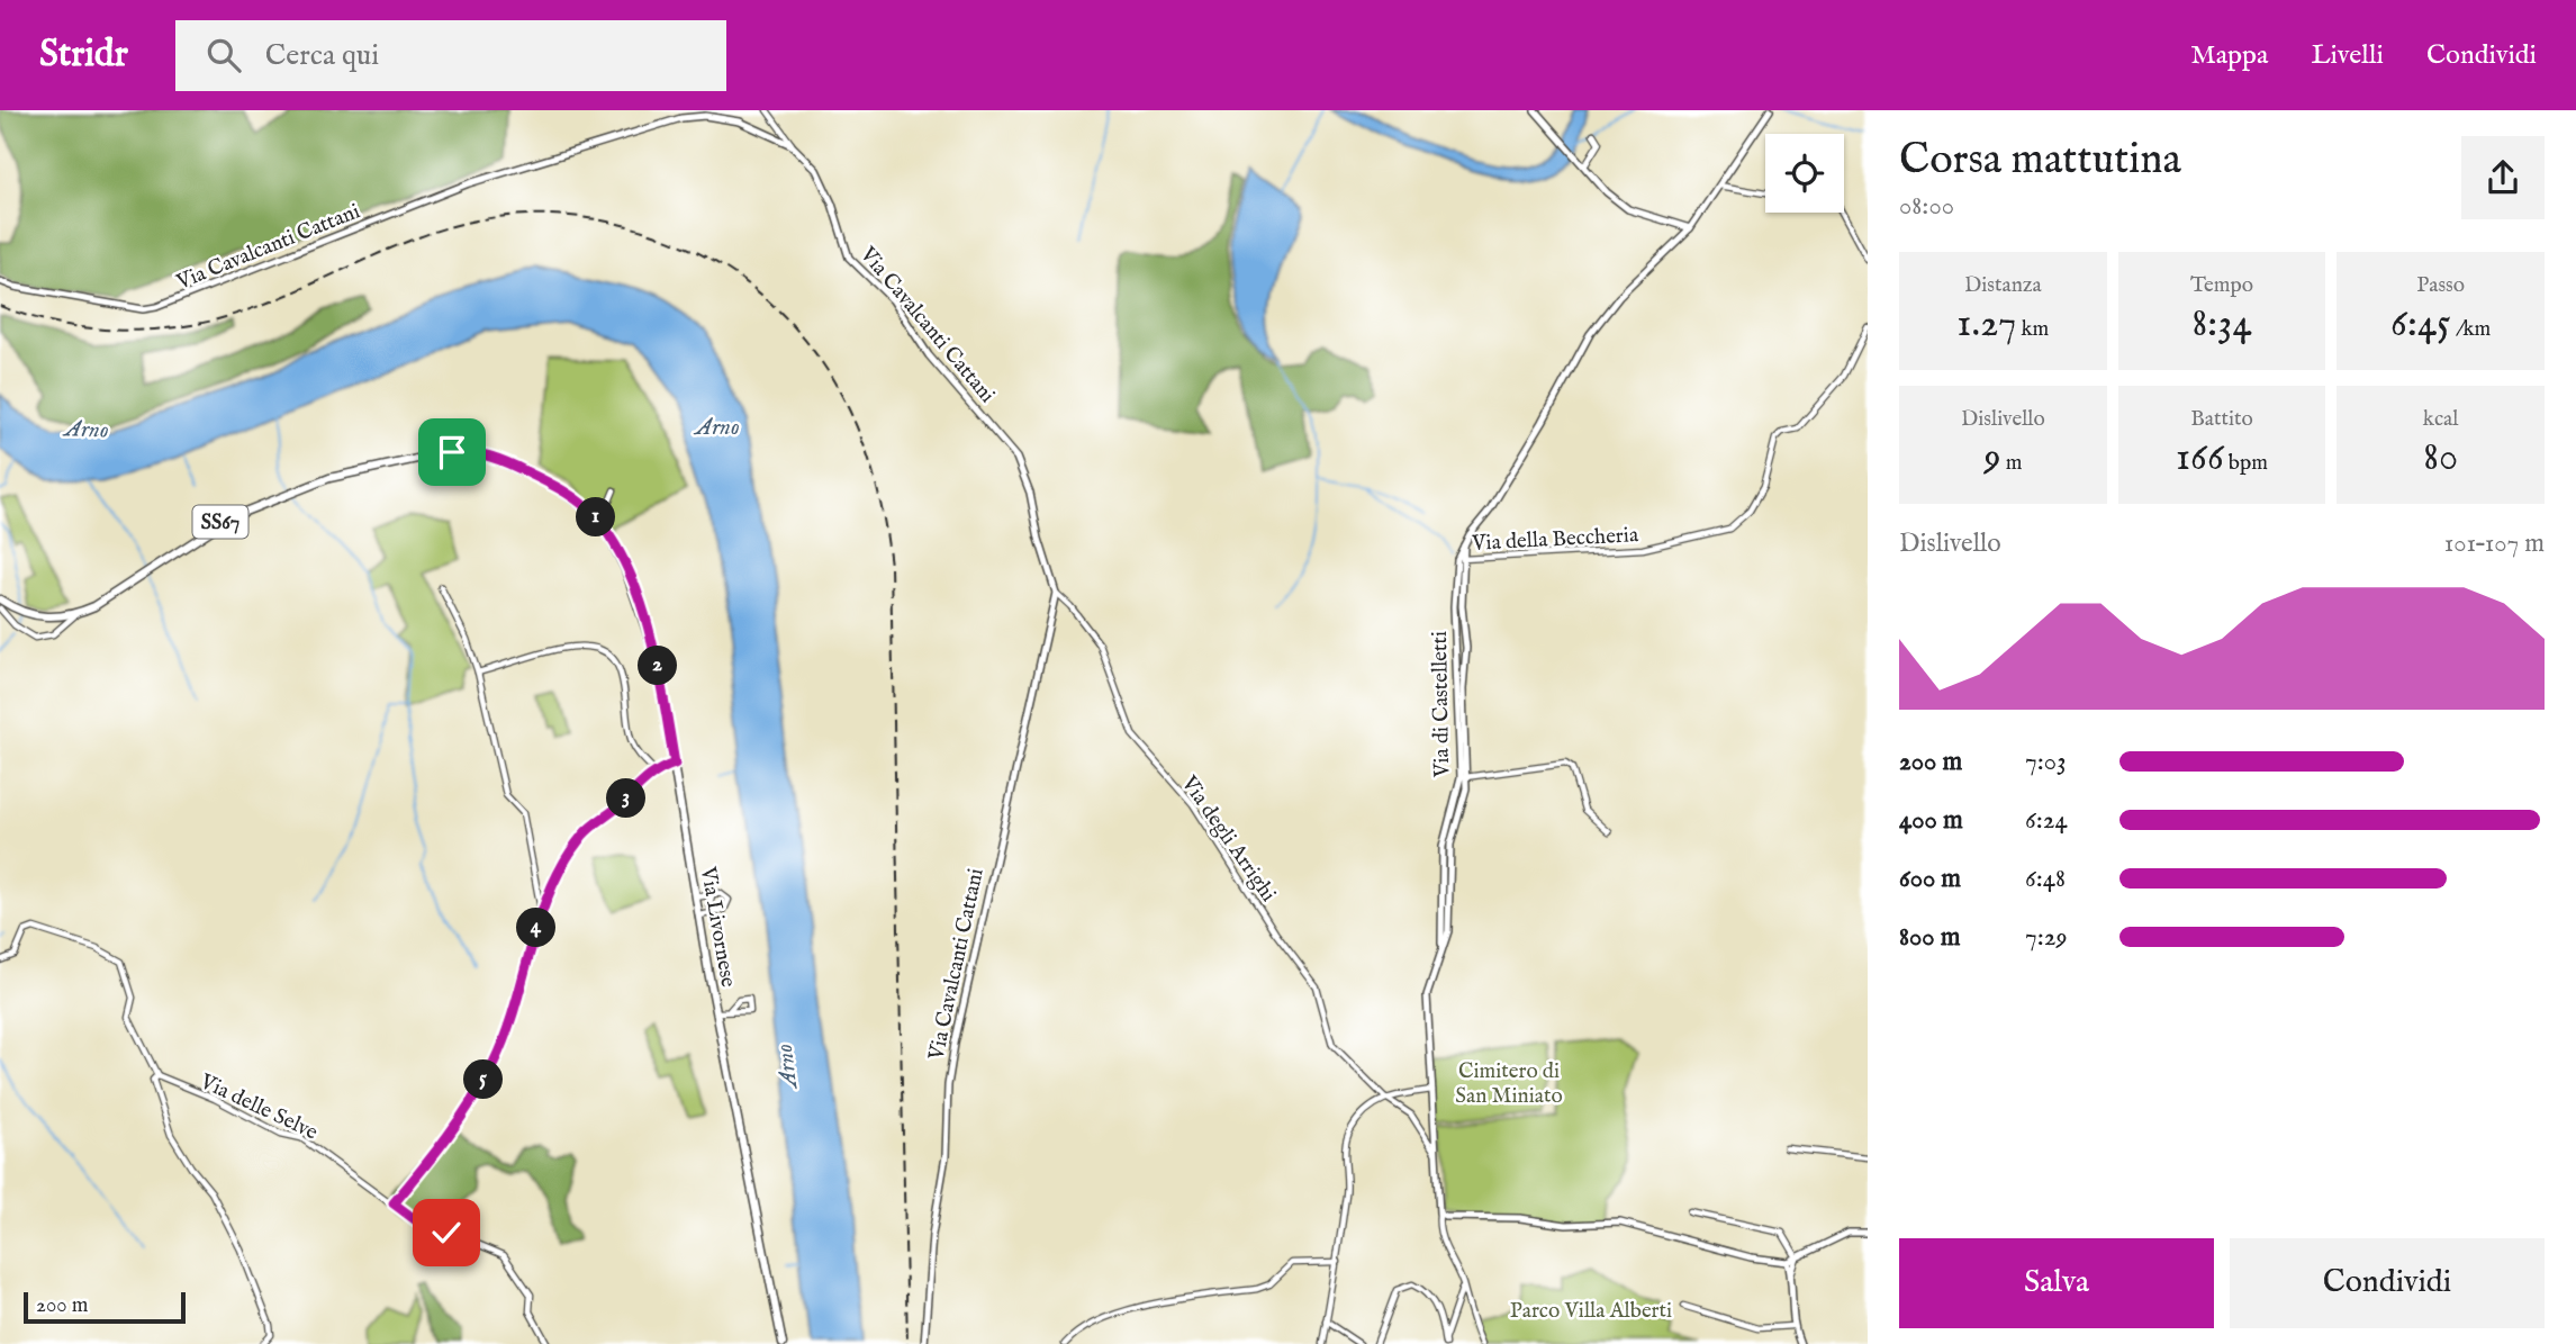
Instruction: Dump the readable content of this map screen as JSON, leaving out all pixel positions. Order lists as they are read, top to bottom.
{
  "streets": {
    "main road": ["SS67", "Via Livornese"],
    "street": [
      "Via Cavalcanti Cattani",
      "Via della Beccheria",
      "Via di Castelletti",
      "Via degli Arrighi",
      "Via delle Selve"
    ]
  },
  "crossings": [
    ["Via Cavalcanti Cattani", "Via degli Arrighi"],
    ["Via della Beccheria", "Via di Castelletti"],
    ["Via di Castelletti", "Via degli Arrighi"]
  ],
  "water": ["Arno"],
  "parks": ["Cimitero di San Miniato", "Parco Villa Alberti"],
  "scale_bar": "200 m",
  "page": {
    "header": "Stridr",
    "search": "Cerca qui",
    "nav": ["Mappa", "Livelli", "Condividi"],
    "heading": ["Corsa mattutina", "08:00"],
    "stats": [
      ["Distanza", "1.27 km"],
      ["Tempo", "8:34"],
      ["Passo", "6:45 /km"],
      ["Dislivello", "9 m"],
      ["Battito", "166 bpm"],
      ["kcal", "80"]
    ],
    "pins": [
      "1",
      "2",
      "3",
      "4",
      "5"
    ],
    "chart": ["Dislivello", "101–107 m"],
    "list": [
      {
        "name": "200 m",
        "note": "7:03"
      },
      {
        "name": "400 m",
        "note": "6:24"
      },
      {
        "name": "600 m",
        "note": "6:48"
      },
      {
        "name": "800 m",
        "note": "7:29"
      }
    ],
    "buttons": ["Salva", "Condividi"],
    "scale": "200 m"
  }
}
